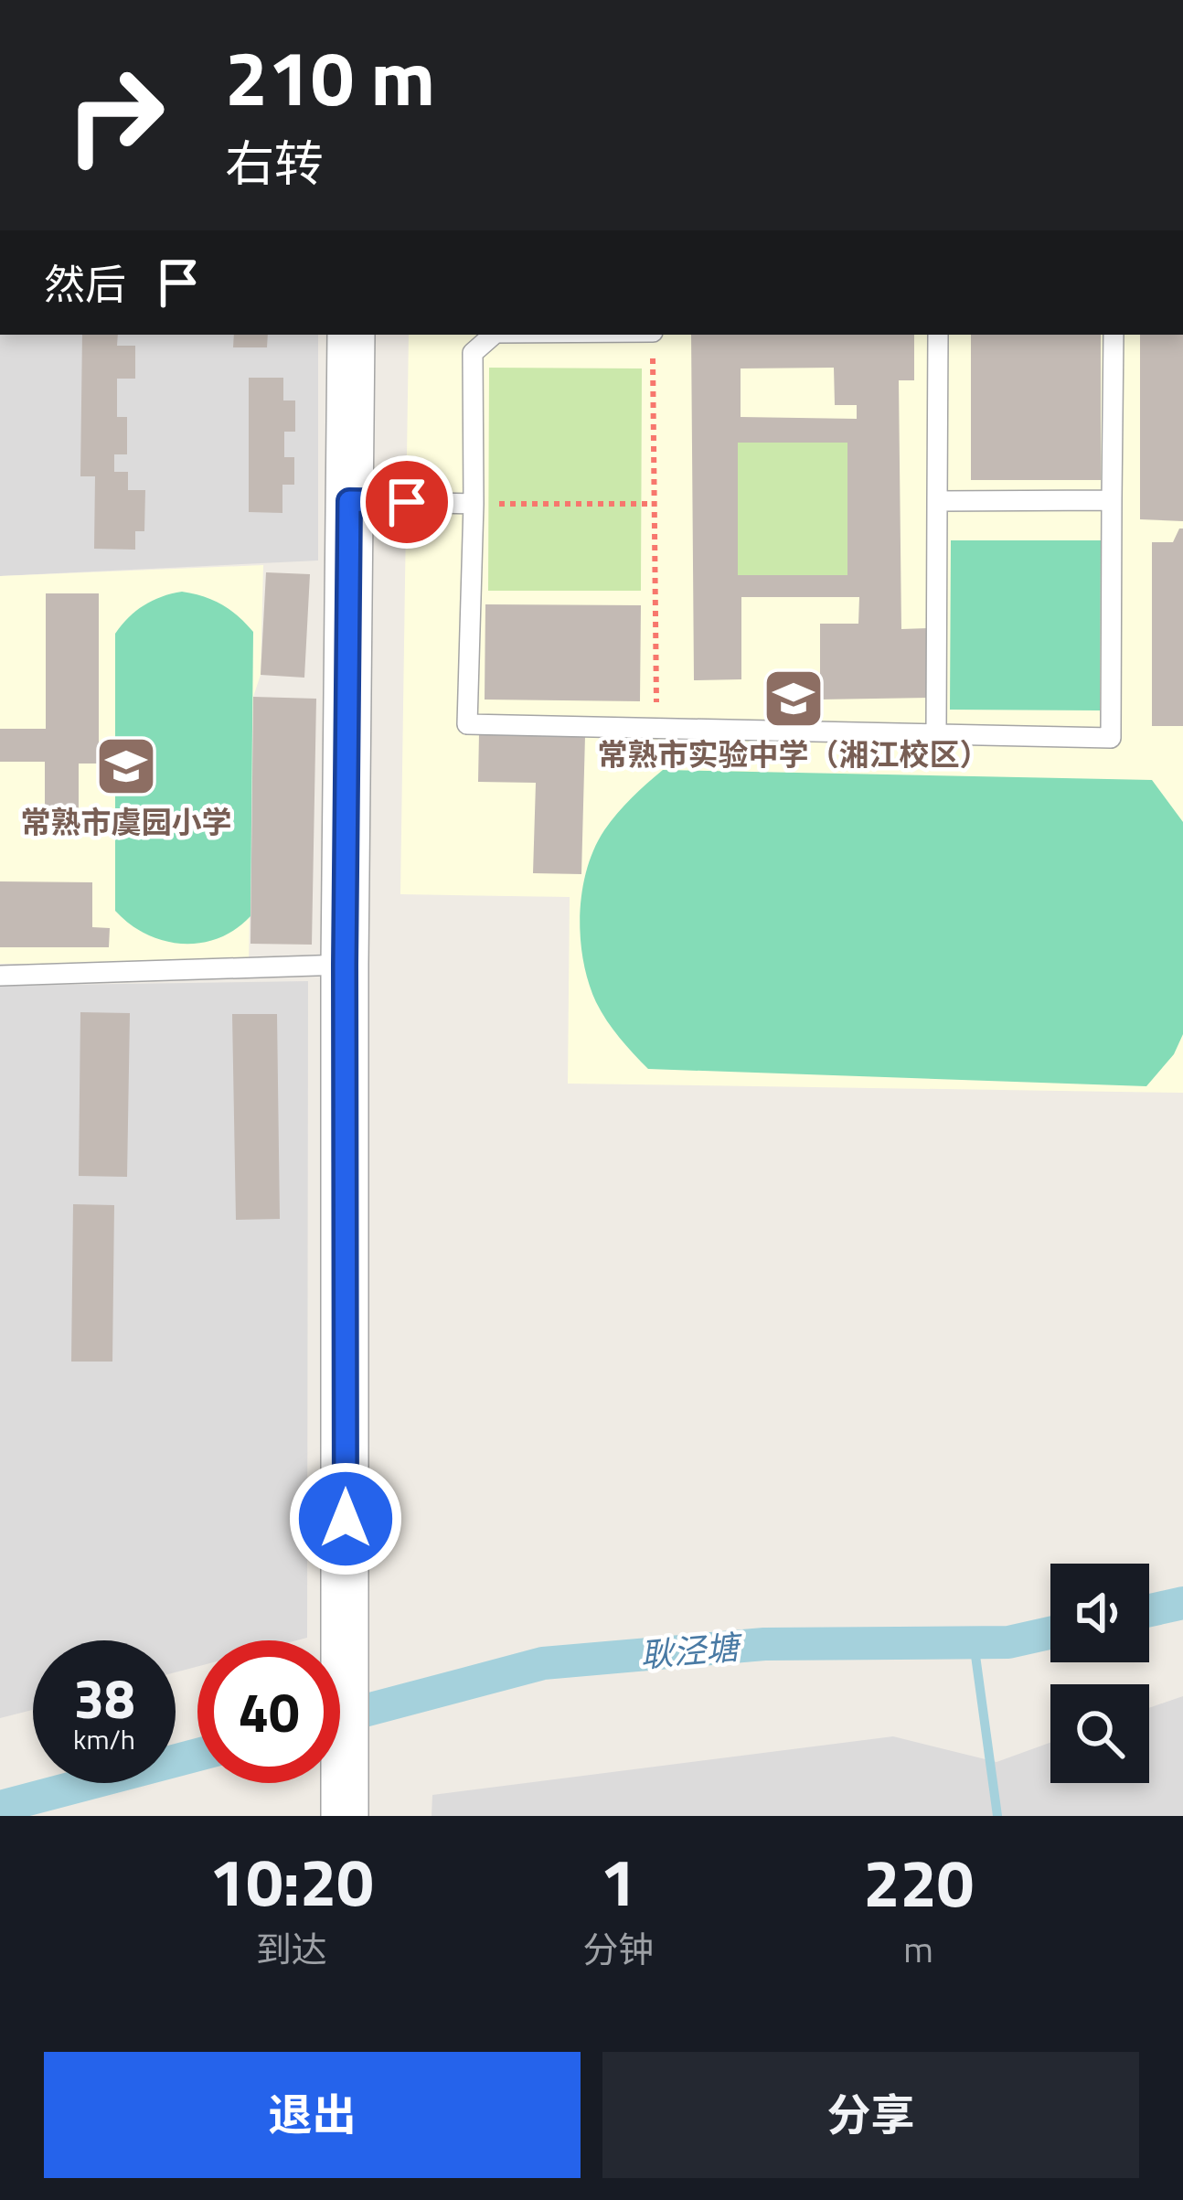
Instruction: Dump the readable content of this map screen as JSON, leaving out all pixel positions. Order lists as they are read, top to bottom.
{
  "water": ["耿泾塘"],
  "places": {
    "school or university": ["常熟市实验中学（湘江校区）", "常熟市虞园小学"]
  },
  "page": {
    "turn": ["210 m", "右转"],
    "then": "然后",
    "speed": "38 km/h",
    "limit": "40",
    "eta": [
      "10:20",
      "到达",
      "1",
      "分钟",
      "220",
      "m"
    ],
    "buttons": ["退出", "分享"]
  }
}
